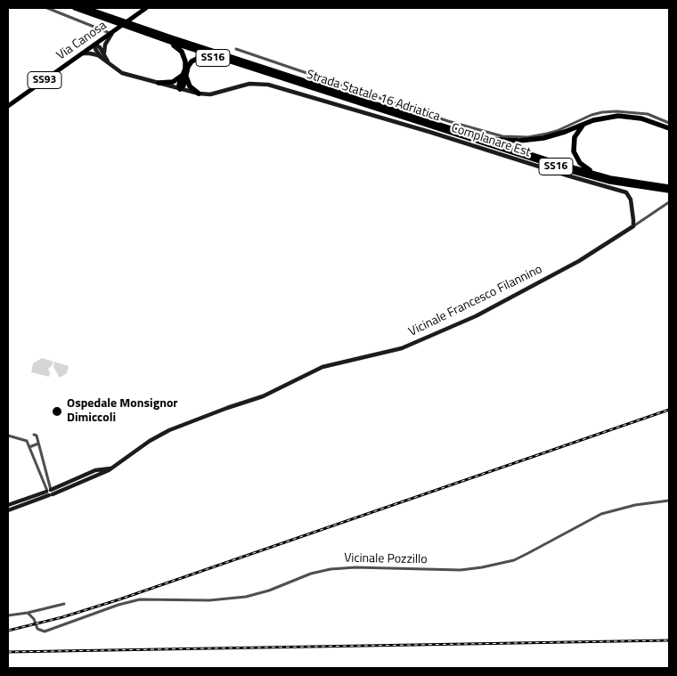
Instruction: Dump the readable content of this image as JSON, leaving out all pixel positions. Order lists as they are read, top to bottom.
{
  "streets": {
    "highway": ["SS16", "Strada Statale 16 Adriatica"],
    "main road": ["Via Canosa", "SS93"],
    "street": ["Complanare Est", "Vicinale Francesco Filannino", "Vicinale Pozzillo"]
  },
  "crossings": [
    ["Via Canosa", "Complanare Est"],
    ["SS16", "Strada Statale 16 Adriatica"],
    ["SS16", "Complanare Est"],
    ["Complanare Est", "Vicinale Francesco Filannino"]
  ],
  "places": ["Ospedale Monsignor Dimiccoli"]
}
